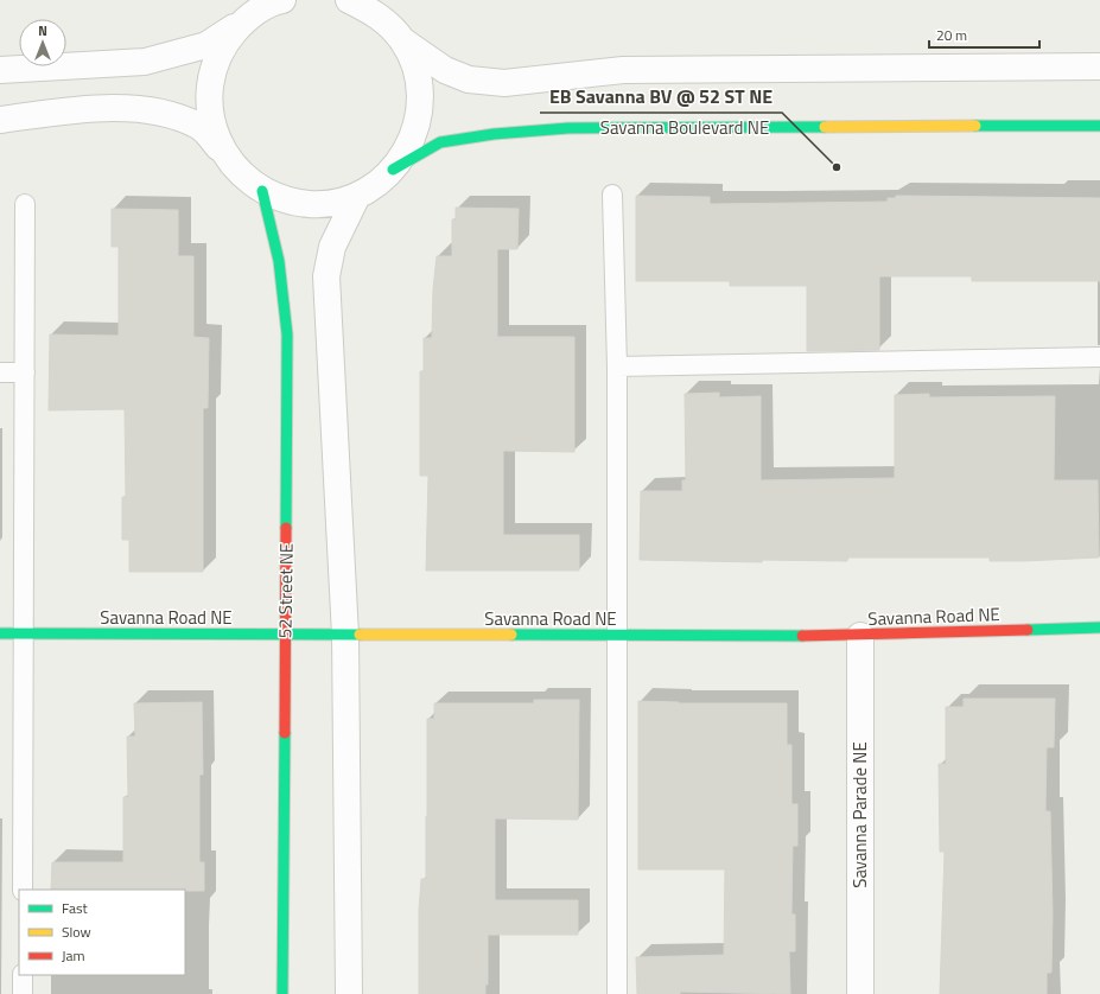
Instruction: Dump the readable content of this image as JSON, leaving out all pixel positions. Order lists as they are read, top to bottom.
{
  "streets": {
    "street": [
      "Savanna Boulevard NE",
      "52 Street NE",
      "Savanna Road NE",
      "Savanna Parade NE"
    ]
  },
  "crossings": [
    ["52 Street NE", "Savanna Road NE"],
    ["Savanna Road NE", "Savanna Parade NE"]
  ],
  "places": ["EB Savanna BV @ 52 ST NE"],
  "legend": ["Fast", "Slow", "Jam"],
  "scale_bar": "20 m",
  "north": "top"
}
